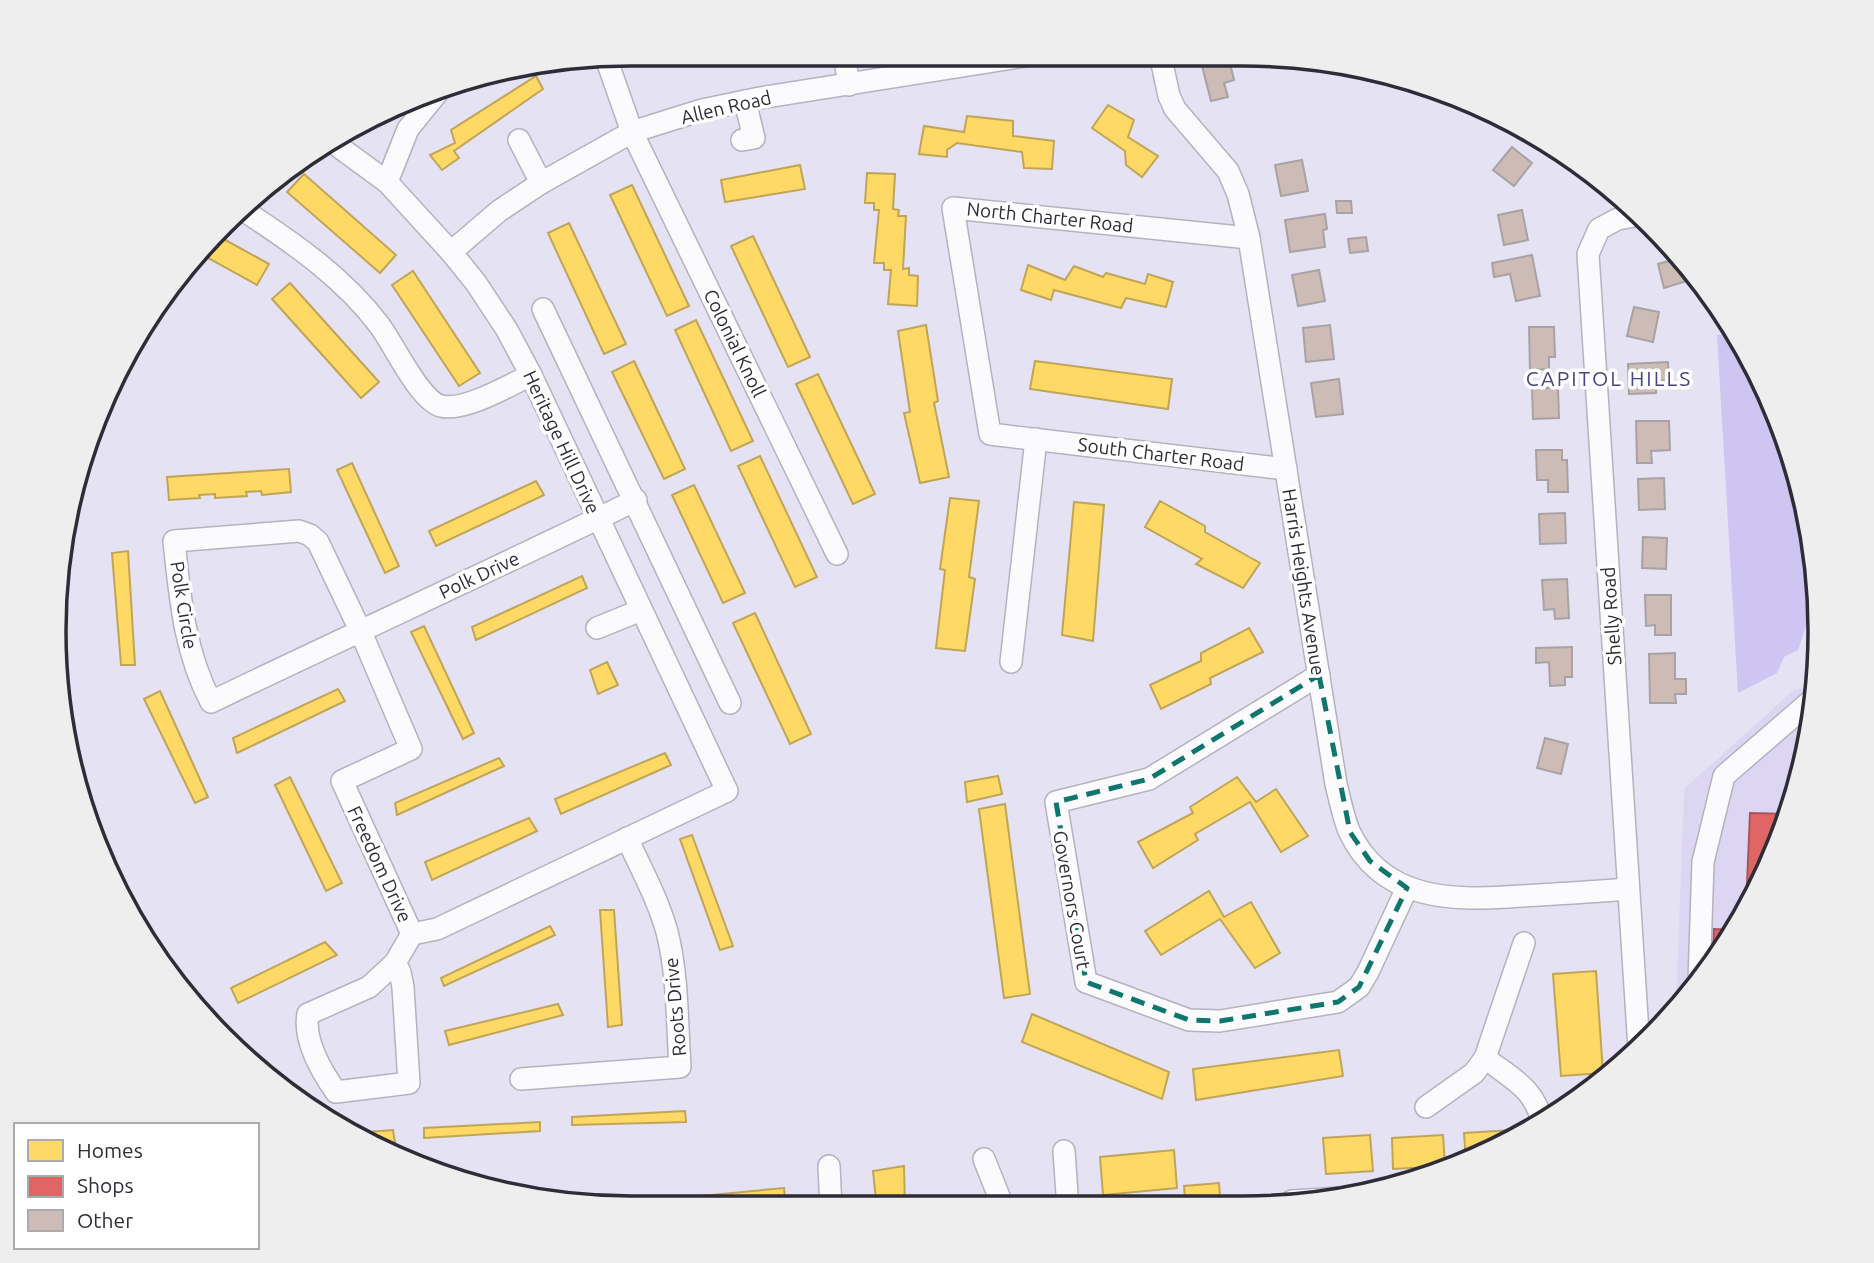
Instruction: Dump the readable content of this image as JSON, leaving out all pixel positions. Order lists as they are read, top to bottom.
{
  "streets": {
    "street": [
      "Allen Road",
      "North Charter Road",
      "Colonial Knoll",
      "Heritage Hill Drive",
      "South Charter Road",
      "Polk Drive",
      "Harris Heights Avenue",
      "Polk Circle",
      "Shelly Road",
      "Freedom Drive",
      "Governors Court",
      "Roots Drive"
    ]
  },
  "crossings": [
    ["Allen Road", "Colonial Knoll"],
    ["Allen Road", "Heritage Hill Drive"],
    ["North Charter Road", "South Charter Road"],
    ["North Charter Road", "Harris Heights Avenue"],
    ["Heritage Hill Drive", "Polk Drive"],
    ["Heritage Hill Drive", "Freedom Drive"],
    ["South Charter Road", "Harris Heights Avenue"],
    ["Polk Drive", "Polk Circle"],
    ["Polk Drive", "Freedom Drive"],
    ["Harris Heights Avenue", "Shelly Road"],
    ["Harris Heights Avenue", "Governors Court"],
    ["Polk Circle", "Freedom Drive"],
    ["Freedom Drive", "Roots Drive"]
  ],
  "districts": ["CAPITOL HILLS"],
  "legend": ["Homes", "Shops", "Other"]
}
